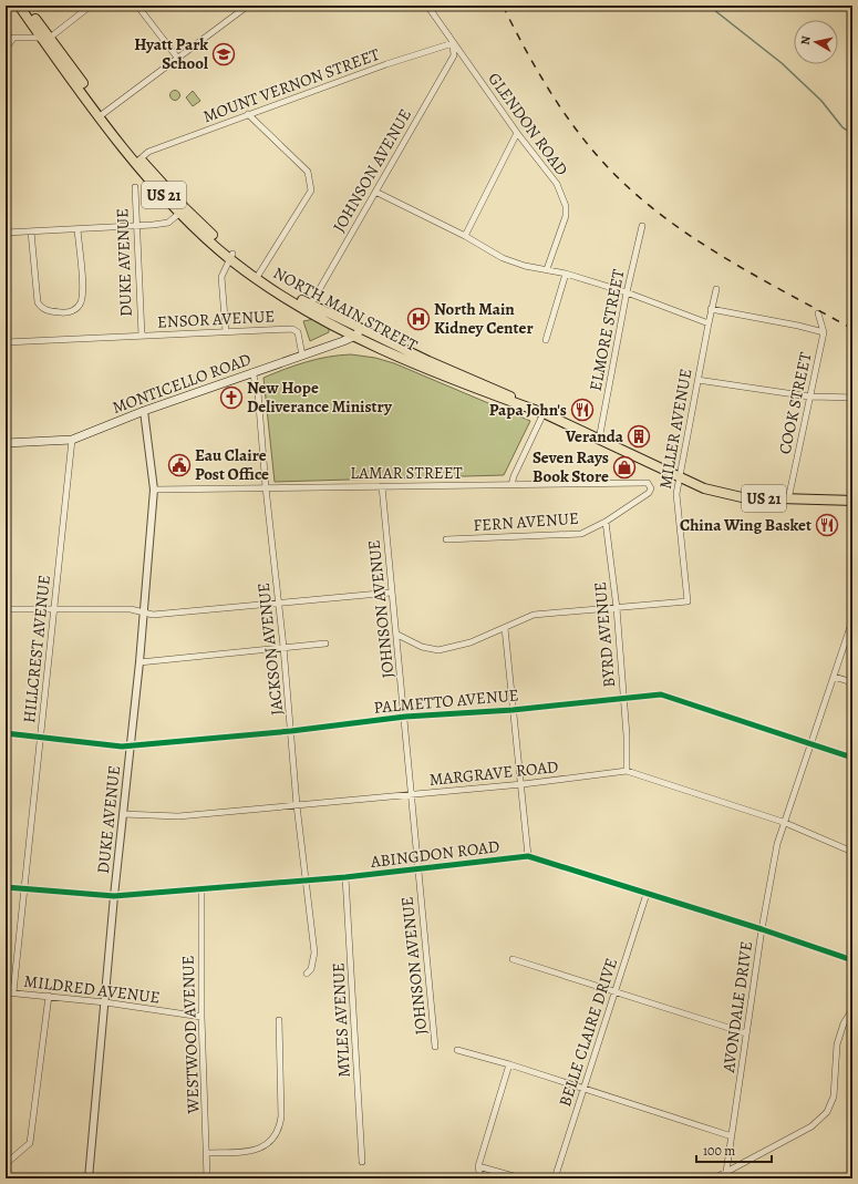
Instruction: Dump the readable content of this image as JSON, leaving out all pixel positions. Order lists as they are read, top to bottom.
{
  "streets": {
    "main road": ["US 21", "NORTH MAIN STREET", "MONTICELLO ROAD"],
    "street": [
      "MOUNT VERNON STREET",
      "GLENDON ROAD",
      "JOHNSON AVENUE",
      "DUKE AVENUE",
      "ENSOR AVENUE",
      "ELMORE STREET",
      "COOK STREET",
      "MILLER AVENUE",
      "LAMAR STREET",
      "FERN AVENUE",
      "BYRD AVENUE",
      "HILLCREST AVENUE",
      "JACKSON AVENUE",
      "PALMETTO AVENUE",
      "MARGRAVE ROAD",
      "ABINGDON ROAD",
      "MILDRED AVENUE",
      "AVONDALE DRIVE",
      "MYLES AVENUE",
      "BELLE CLAIRE DRIVE",
      "WESTWOOD AVENUE"
    ]
  },
  "crossings": [
    ["MOUNT VERNON STREET", "GLENDON ROAD"],
    ["MOUNT VERNON STREET", "JOHNSON AVENUE"],
    ["MOUNT VERNON STREET", "NORTH MAIN STREET"],
    ["GLENDON ROAD", "JOHNSON AVENUE"],
    ["JOHNSON AVENUE", "NORTH MAIN STREET"],
    ["JOHNSON AVENUE", "LAMAR STREET"],
    ["JOHNSON AVENUE", "PALMETTO AVENUE"],
    ["JOHNSON AVENUE", "MARGRAVE ROAD"],
    ["JOHNSON AVENUE", "ABINGDON ROAD"],
    ["DUKE AVENUE", "ENSOR AVENUE"],
    ["DUKE AVENUE", "MONTICELLO ROAD"],
    ["DUKE AVENUE", "LAMAR STREET"],
    ["DUKE AVENUE", "PALMETTO AVENUE"],
    ["DUKE AVENUE", "MARGRAVE ROAD"],
    ["DUKE AVENUE", "ABINGDON ROAD"],
    ["DUKE AVENUE", "MILDRED AVENUE"],
    ["NORTH MAIN STREET", "ELMORE STREET"],
    ["NORTH MAIN STREET", "MONTICELLO ROAD"],
    ["NORTH MAIN STREET", "COOK STREET"],
    ["NORTH MAIN STREET", "MILLER AVENUE"],
    ["ENSOR AVENUE", "MONTICELLO ROAD"],
    ["MONTICELLO ROAD", "HILLCREST AVENUE"],
    ["MONTICELLO ROAD", "JACKSON AVENUE"],
    ["MILLER AVENUE", "BYRD AVENUE"],
    ["LAMAR STREET", "FERN AVENUE"],
    ["LAMAR STREET", "JACKSON AVENUE"],
    ["FERN AVENUE", "BYRD AVENUE"],
    ["BYRD AVENUE", "PALMETTO AVENUE"],
    ["BYRD AVENUE", "MARGRAVE ROAD"],
    ["HILLCREST AVENUE", "PALMETTO AVENUE"],
    ["HILLCREST AVENUE", "ABINGDON ROAD"],
    ["HILLCREST AVENUE", "MILDRED AVENUE"],
    ["JACKSON AVENUE", "PALMETTO AVENUE"],
    ["JACKSON AVENUE", "MARGRAVE ROAD"],
    ["JACKSON AVENUE", "ABINGDON ROAD"],
    ["PALMETTO AVENUE", "AVONDALE DRIVE"],
    ["MARGRAVE ROAD", "AVONDALE DRIVE"],
    ["ABINGDON ROAD", "AVONDALE DRIVE"],
    ["ABINGDON ROAD", "MYLES AVENUE"],
    ["ABINGDON ROAD", "BELLE CLAIRE DRIVE"],
    ["ABINGDON ROAD", "WESTWOOD AVENUE"],
    ["MILDRED AVENUE", "WESTWOOD AVENUE"]
  ],
  "places": {
    "school or university": ["Hyatt Park School"],
    "hospital": ["North Main Kidney Center"],
    "church": ["New Hope Deliverance Ministry"],
    "restaurant": ["Papa John's", "China Wing Basket"],
    "building": ["Veranda"],
    "public building": ["Eau Claire Post Office"],
    "shop": ["Seven Rays Book Store"]
  },
  "scale_bar": "100 m",
  "north": "left"
}
